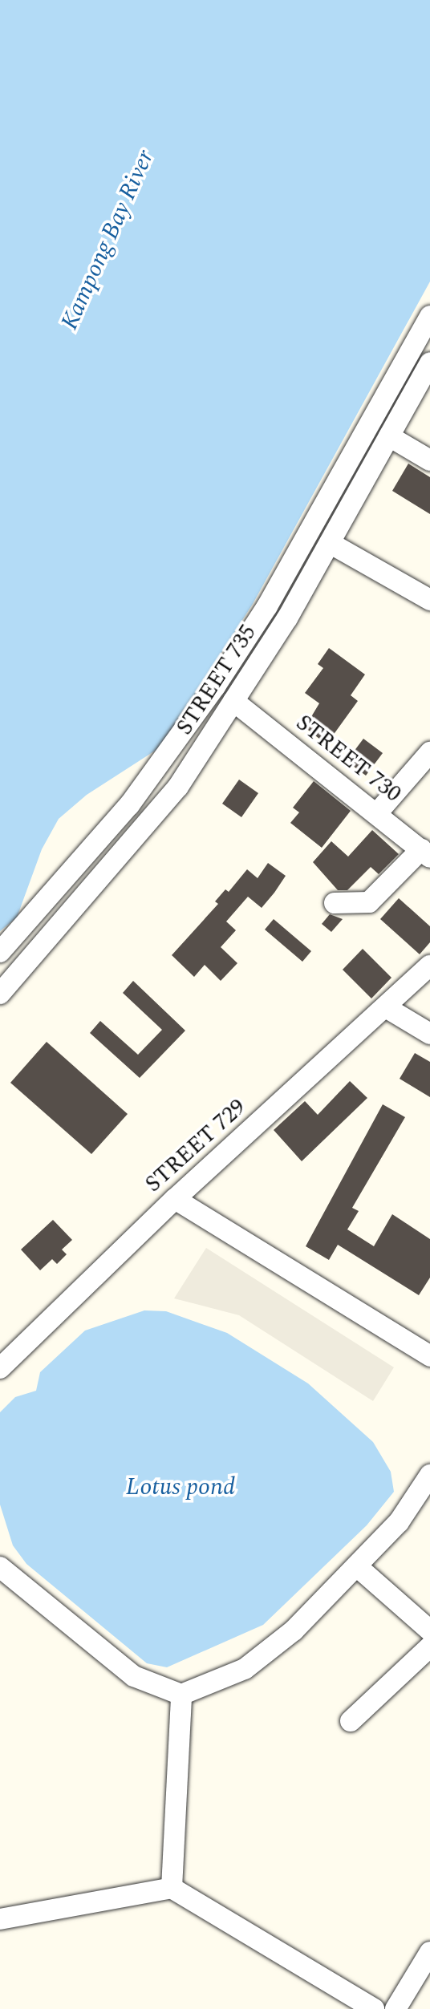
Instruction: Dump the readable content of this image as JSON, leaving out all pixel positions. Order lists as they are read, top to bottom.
{
  "streets": {
    "street": ["STREET 735", "STREET 730", "STREET 729"]
  },
  "crossings": [
    ["STREET 735", "STREET 730"]
  ],
  "water": ["Kampong Bay River", "Lotus pond"]
}
